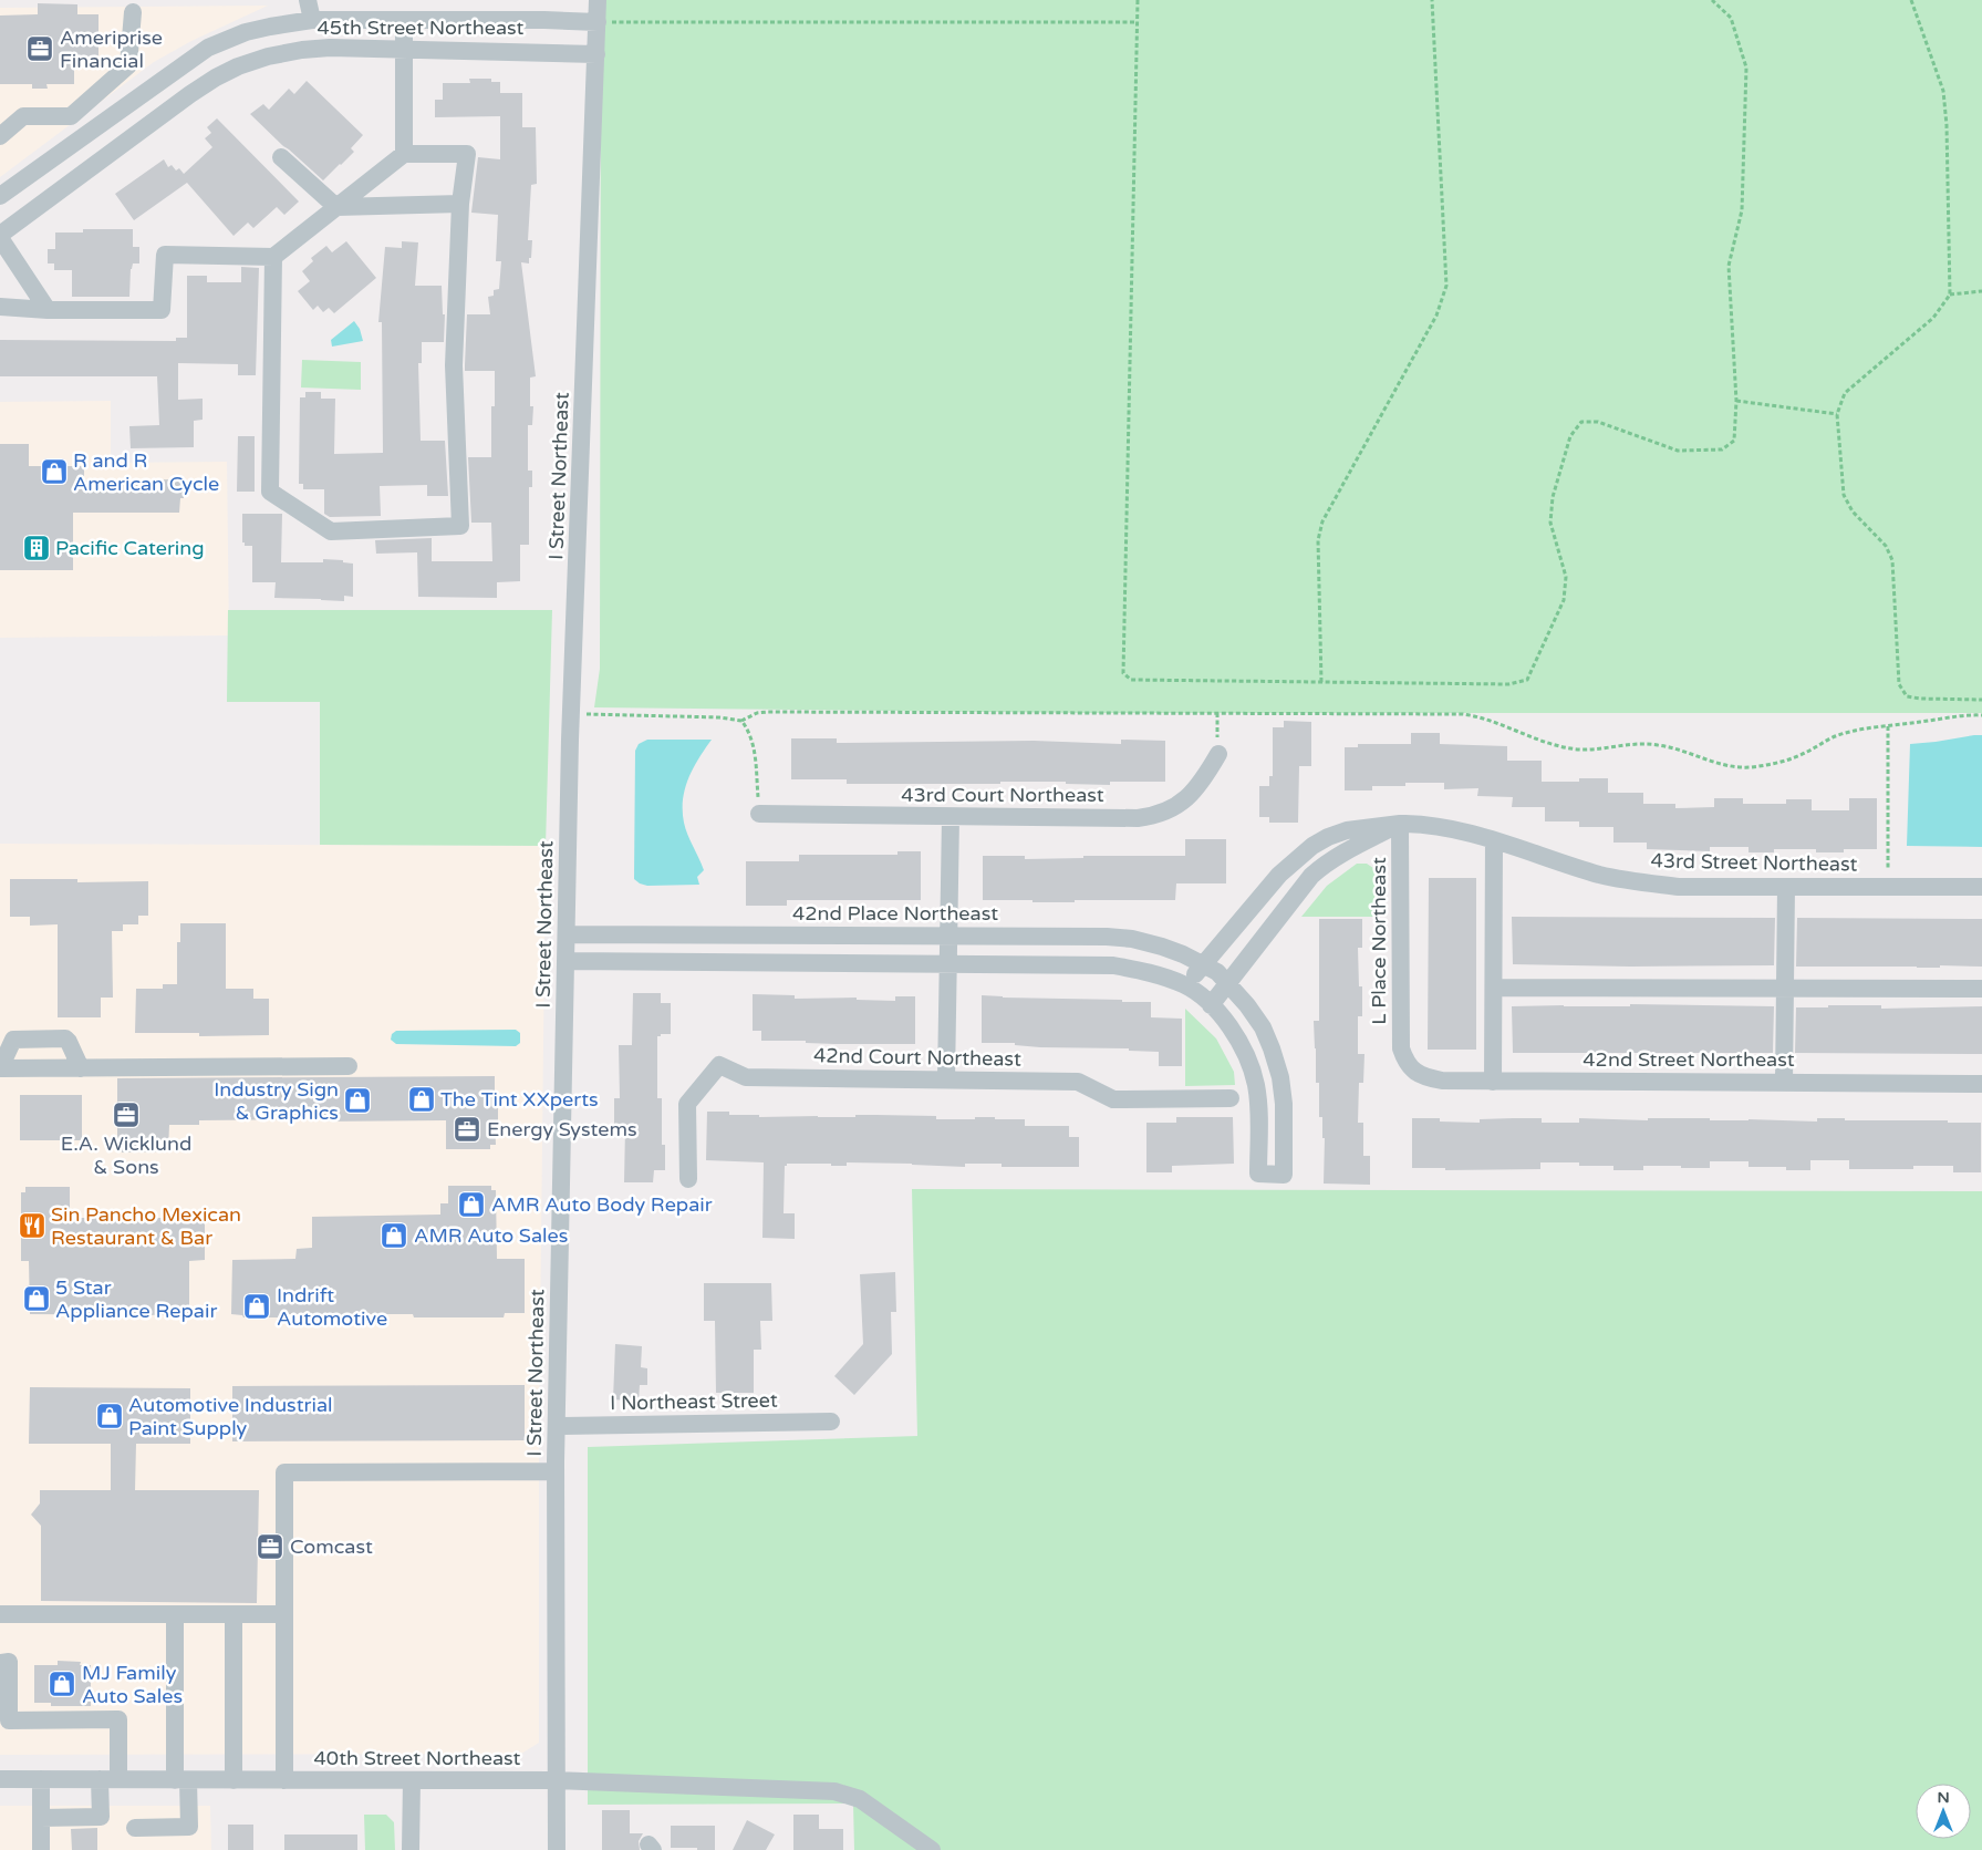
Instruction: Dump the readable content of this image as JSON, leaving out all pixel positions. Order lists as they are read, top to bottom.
{
  "streets": {
    "street": [
      "45th Street Northeast",
      "I Street Northeast",
      "43rd Court Northeast",
      "43rd Street Northeast",
      "42nd Place Northeast",
      "L Place Northeast",
      "42nd Court Northeast",
      "42nd Street Northeast",
      "I Northeast Street",
      "40th Street Northeast"
    ]
  },
  "crossings": [
    ["45th Street Northeast", "I Street Northeast"],
    ["I Street Northeast", "42nd Place Northeast"],
    ["I Street Northeast", "I Northeast Street"],
    ["I Street Northeast", "40th Street Northeast"],
    ["43rd Street Northeast", "42nd Place Northeast"],
    ["43rd Street Northeast", "L Place Northeast"],
    ["L Place Northeast", "42nd Street Northeast"]
  ],
  "places": {
    "office": [
      "Ameriprise Financial",
      "E.A. Wicklund & Sons",
      "Energy Systems",
      "Comcast"
    ],
    "shop": [
      "R and R American Cycle",
      "The Tint XXperts",
      "Industry Sign & Graphics",
      "AMR Auto Body Repair",
      "AMR Auto Sales",
      "5 Star Appliance Repair",
      "Indrift Automotive",
      "Automotive Industrial Paint Supply",
      "MJ Family Auto Sales"
    ],
    "building": ["Pacific Catering"],
    "restaurant": ["Sin Pancho Mexican Restaurant & Bar"]
  },
  "north": "top"
}
